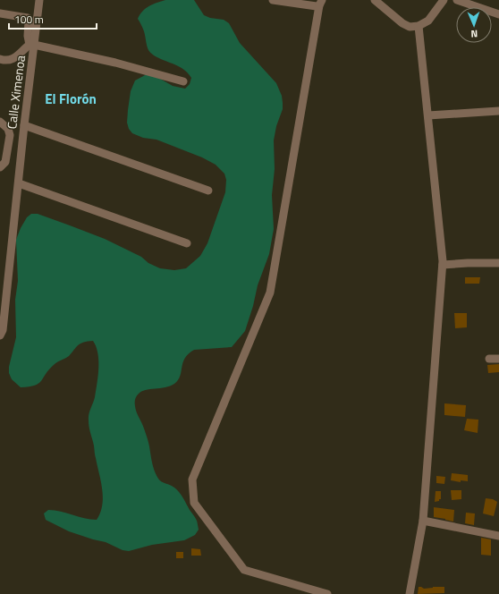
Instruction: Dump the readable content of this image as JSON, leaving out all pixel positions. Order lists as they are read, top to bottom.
{
  "streets": {
    "street": ["Calle Ximenoa"]
  },
  "districts": ["El Florón"],
  "scale_bar": "100 m",
  "north": "bottom"
}
